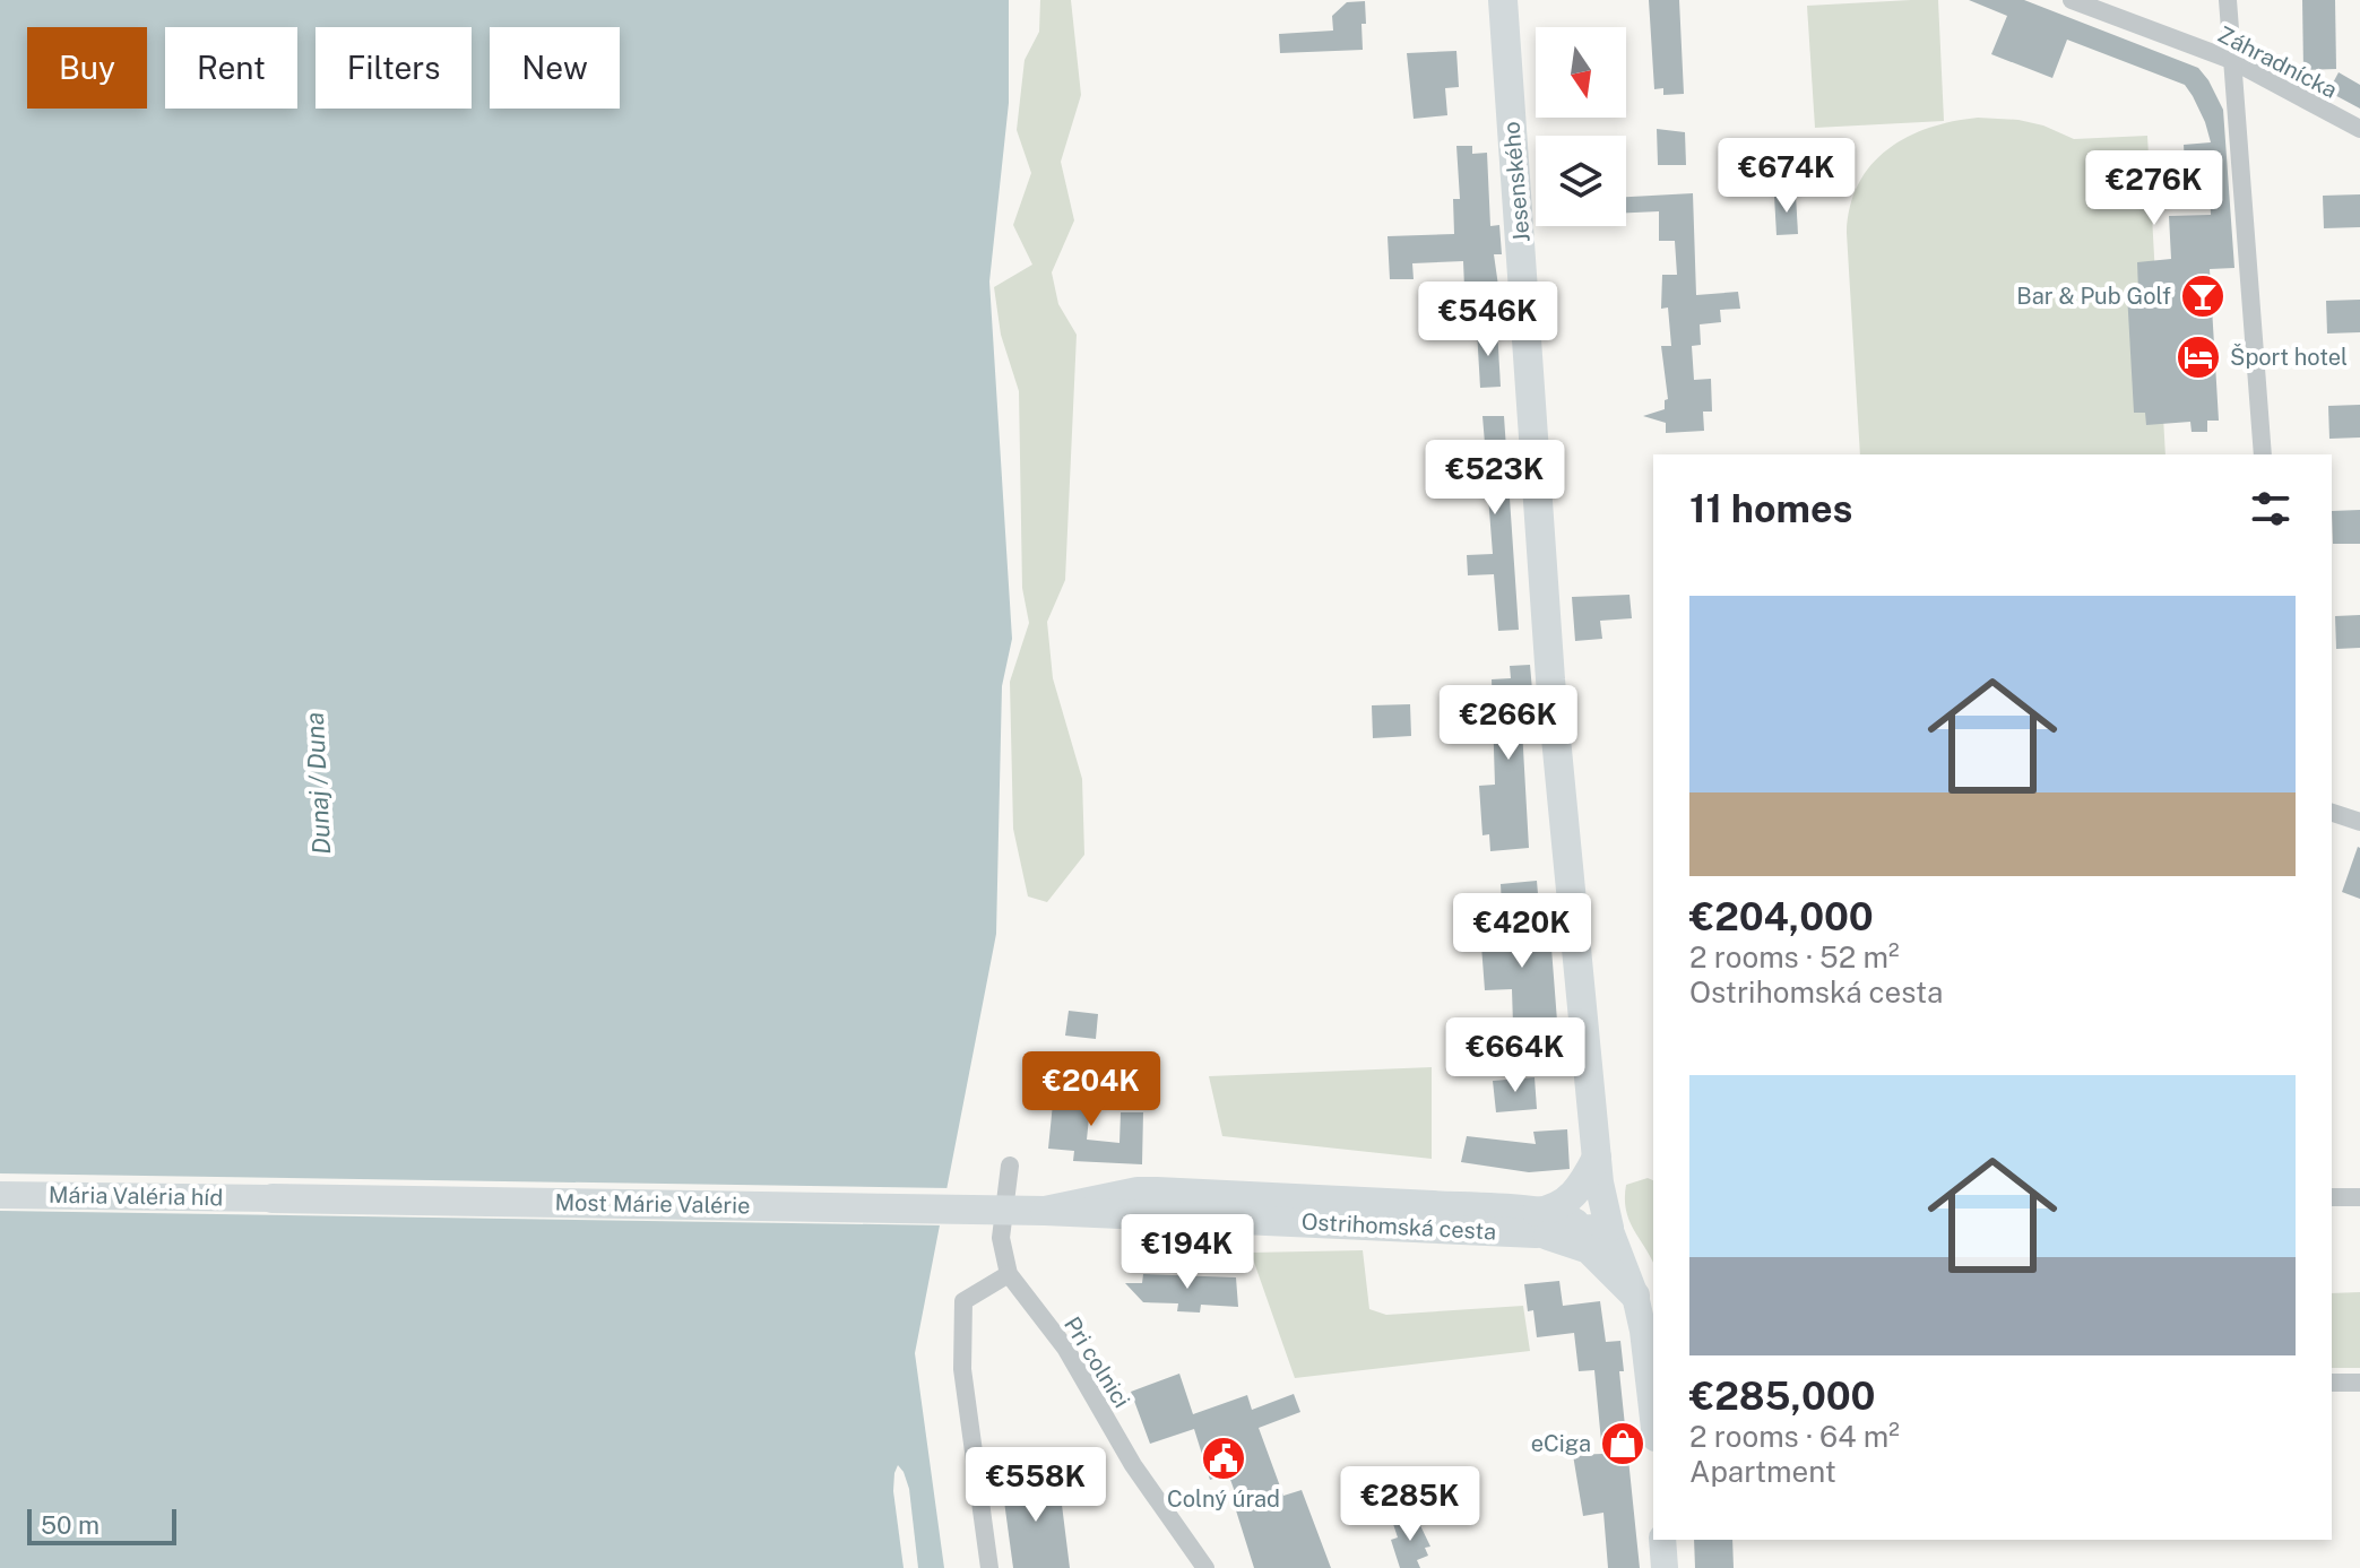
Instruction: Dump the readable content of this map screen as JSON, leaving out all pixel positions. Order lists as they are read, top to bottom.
{
  "streets": {
    "main road": [
      "Jesenského",
      "Mária Valéria híd",
      "Most Márie Valérie",
      "Ostrihomská cesta"
    ],
    "street": ["Záhradnícka", "Pri colnici"]
  },
  "crossings": [
    ["Mária Valéria híd", "Most Márie Valérie"],
    ["Most Márie Valérie", "Ostrihomská cesta"]
  ],
  "water": ["Dunaj / Duna"],
  "places": {
    "bar": ["Bar & Pub Golf"],
    "hotel": ["Šport hotel"],
    "shop": ["eCiga"],
    "public building": ["Colný úrad"]
  },
  "scale_bar": "50 m",
  "north": "bottom",
  "page": {
    "chip": [
      "Buy",
      "Rent",
      "Filters",
      "New"
    ],
    "price": [
      "€674K",
      "€276K",
      "€546K",
      "€523K",
      "€266K",
      "€420K",
      "€664K",
      "€204K",
      "€194K",
      "€558K",
      "€285K"
    ],
    "heading": "11 homes",
    "list": [
      {
        "name": "€204,000",
        "note": "2 rooms · 52 m² · Ostrihomská cesta"
      },
      {
        "name": "€285,000",
        "note": "2 rooms · 64 m² · Apartment"
      }
    ],
    "scale": "50 m"
  }
}
